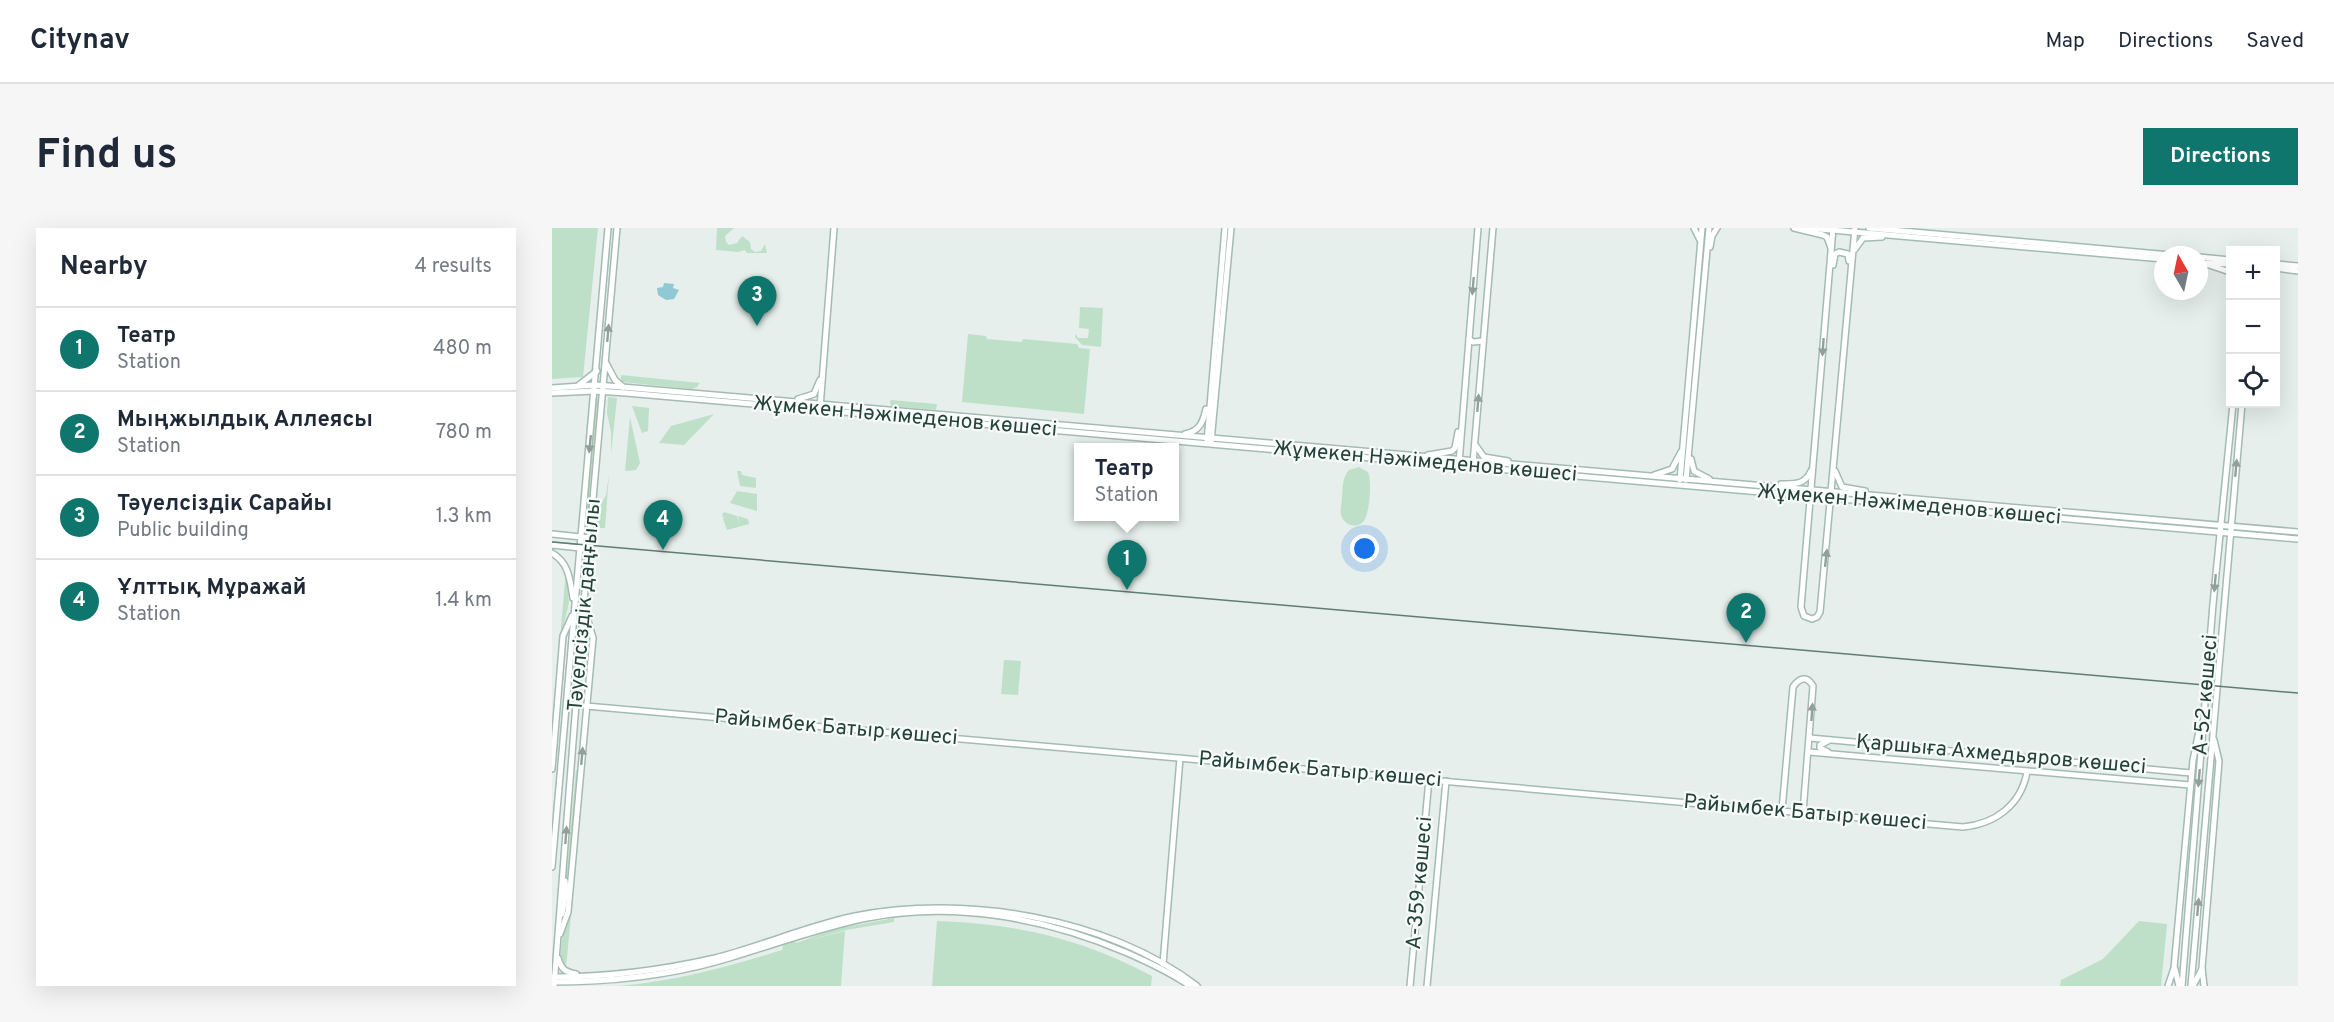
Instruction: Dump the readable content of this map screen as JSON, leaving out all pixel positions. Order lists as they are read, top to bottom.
{
  "streets": {
    "street": [
      "Жұмекен Нәжімеденов көшесі",
      "Тәуелсіздік даңғылы",
      "А-52 көшесі",
      "Райымбек Батыр көшесі",
      "Қаршыға Ахмедьяров көшесі",
      "А-359 көшесі"
    ]
  },
  "crossings": [
    ["Жұмекен Нәжімеденов көшесі", "Тәуелсіздік даңғылы"],
    ["Жұмекен Нәжімеденов көшесі", "А-52 көшесі"],
    ["Райымбек Батыр көшесі", "Қаршыға Ахмедьяров көшесі"],
    ["Райымбек Батыр көшесі", "А-359 көшесі"]
  ],
  "north": "top",
  "page": {
    "header": "Citynav",
    "nav": ["Map", "Directions", "Saved"],
    "buttons": "Directions",
    "title": "Find us",
    "heading": ["Nearby", "4 results"],
    "map_buttons": ["+", "−"],
    "pins": [
      "3",
      "4",
      "1",
      "2"
    ],
    "list": [
      {
        "mark": "1",
        "name": "Театр",
        "note": "Station",
        "value": "480 m"
      },
      {
        "mark": "2",
        "name": "Мыңжылдық Аллеясы",
        "note": "Station",
        "value": "780 m"
      },
      {
        "mark": "3",
        "name": "Тәуелсіздік Сарайы",
        "note": "Public building",
        "value": "1.3 km"
      },
      {
        "mark": "4",
        "name": "Ұлттық Мұражай",
        "note": "Station",
        "value": "1.4 km"
      }
    ],
    "popup": ["Театр", "Station"]
  }
}
